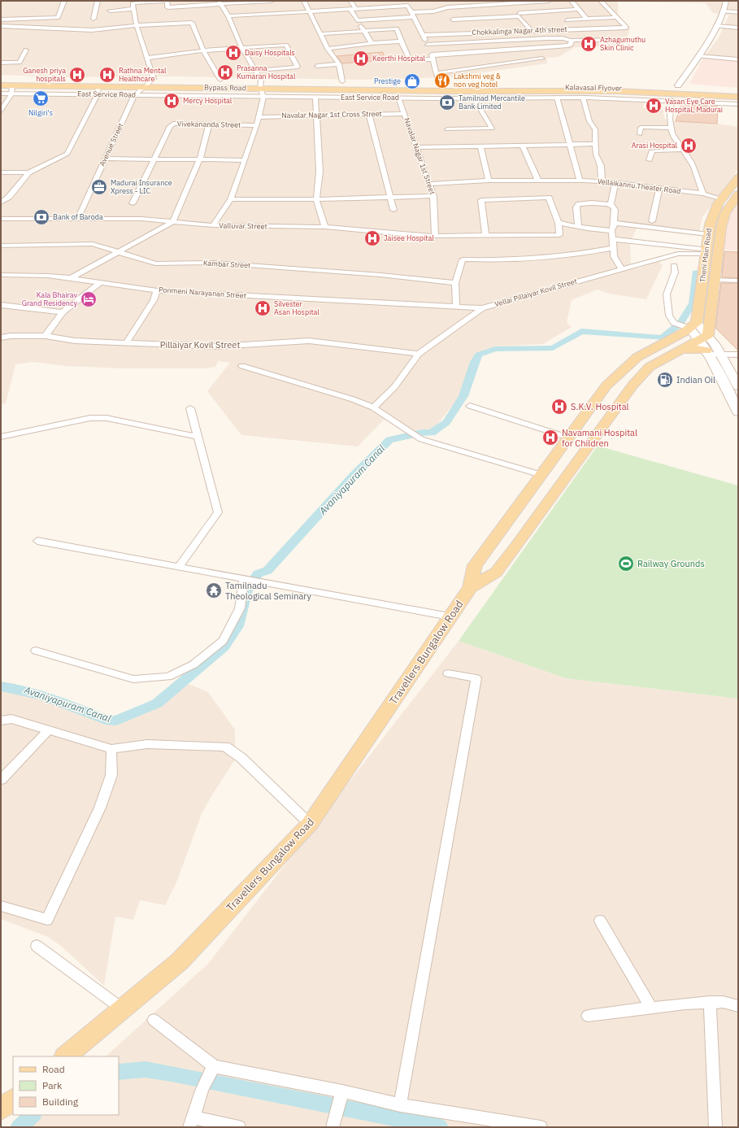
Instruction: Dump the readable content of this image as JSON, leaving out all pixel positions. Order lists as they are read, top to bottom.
{
  "streets": {
    "main road": [
      "Bypass Road",
      "Kalavasal Flyover",
      "Theni Main Road",
      "Travellers Bungalow Road"
    ],
    "street": [
      "Chokkalinga Nagar 4th street",
      "East Service Road",
      "Navalar Nagar 1st Cross Street",
      "Vivekananda Street",
      "Avenue Street",
      "Navalar Nagar 1st Street",
      "Vellaikannu Theater Road",
      "Valluvar Street",
      "Kambar Street",
      "Ponmeni Narayanan Street",
      "Vellai Pillaiyar Kovil Street",
      "Pillaiyar Kovil Street"
    ]
  },
  "crossings": [
    ["Bypass Road", "Kalavasal Flyover"],
    ["Bypass Road", "East Service Road"],
    ["Bypass Road", "Avenue Street"],
    ["East Service Road", "Avenue Street"],
    ["East Service Road", "Navalar Nagar 1st Street"],
    ["Navalar Nagar 1st Cross Street", "Navalar Nagar 1st Street"],
    ["Avenue Street", "Valluvar Street"],
    ["Navalar Nagar 1st Street", "Vellaikannu Theater Road"],
    ["Navalar Nagar 1st Street", "Valluvar Street"],
    ["Vellaikannu Theater Road", "Theni Main Road"],
    ["Theni Main Road", "Vellai Pillaiyar Kovil Street"],
    ["Theni Main Road", "Travellers Bungalow Road"],
    ["Ponmeni Narayanan Street", "Vellai Pillaiyar Kovil Street"],
    ["Vellai Pillaiyar Kovil Street", "Pillaiyar Kovil Street"]
  ],
  "water": ["Avaniyapuram Canal"],
  "places": {
    "hospital": [
      "Azhagumuthu Skin Clinic",
      "Daisy Hospitals",
      "Keerthi Hospital",
      "Prasanna Kumaran Hospital",
      "Ganesh priya hospitals",
      "Rathna Mental Healthcare",
      "Mercy Hospital",
      "Vasan Eye Care Hospital, Madurai",
      "Arasi Hospital",
      "Jaisee Hospital",
      "Silvester Asan Hospital",
      "S.K.V. Hospital",
      "Navamani Hospital for Children"
    ],
    "restaurant": ["Lakshmi veg & non veg hotel"],
    "shop": ["Prestige"],
    "supermarket": ["Nilgiri's"],
    "bank": ["Tamilnad Mercantile Bank Limited", "Bank of Baroda"],
    "office": ["Madurai Insurance Xpress - LIC"],
    "hotel": ["Kala Bhairav Grand Residency"],
    "fuel station": ["Indian Oil"],
    "sports": ["Railway Grounds"],
    "temple": ["Tamilnadu Theological Seminary"]
  },
  "legend": ["Road", "Park", "Building"]
}
